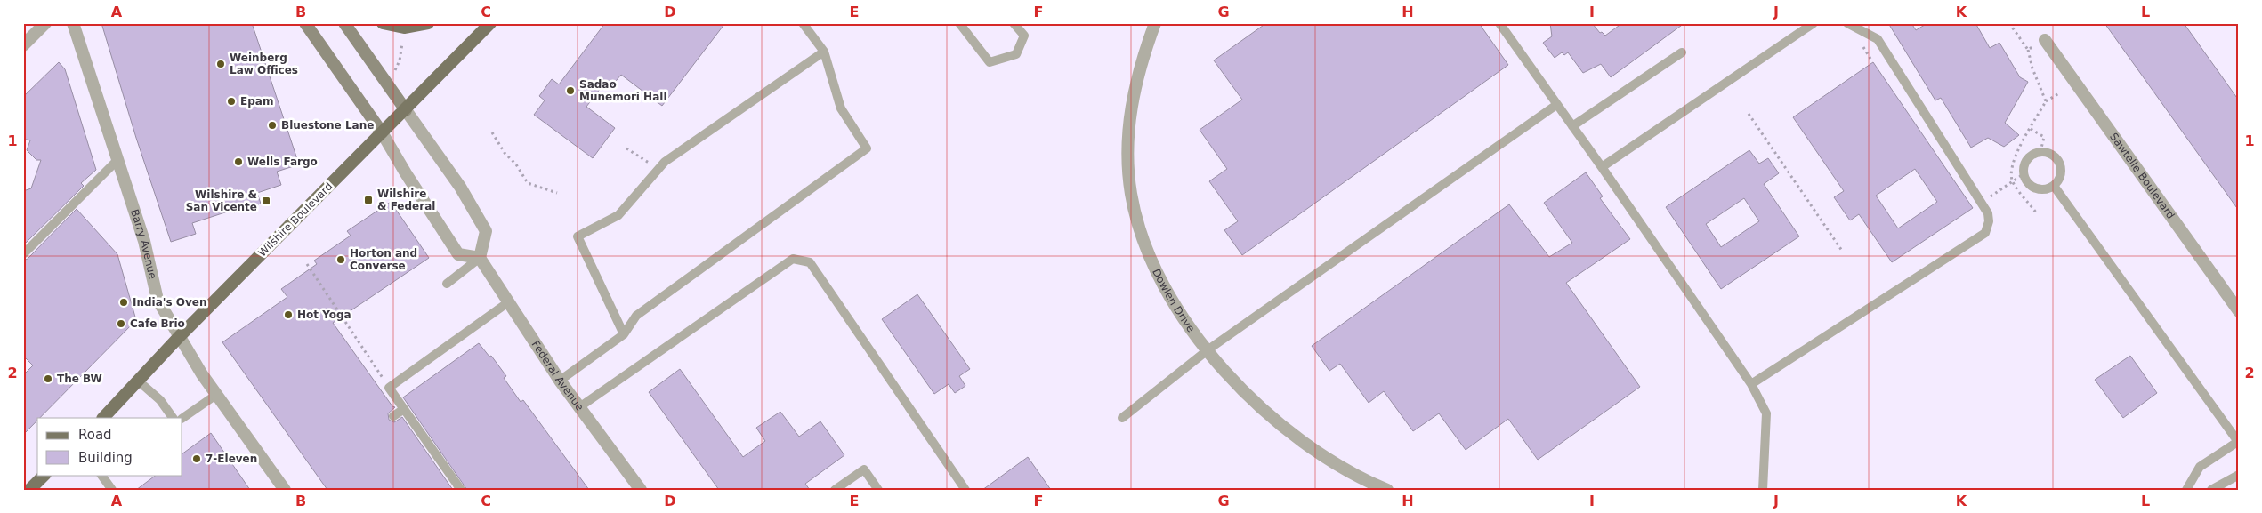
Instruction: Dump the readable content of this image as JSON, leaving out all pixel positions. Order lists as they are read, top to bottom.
{
  "streets": {
    "main road": ["Wilshire Boulevard"],
    "street": [
      "Sawtelle Boulevard",
      "Barry Avenue",
      "Dowlen Drive",
      "Federal Avenue"
    ]
  },
  "crossings": [
    ["Wilshire Boulevard", "Barry Avenue"]
  ],
  "places": {
    "other": [
      "Weinberg Law Offices",
      "Sadao Munemori Hall",
      "Epam",
      "Bluestone Lane",
      "Wells Fargo",
      "Horton and Converse",
      "India's Oven",
      "Hot Yoga",
      "Cafe Brio",
      "The BW",
      "7-Eleven"
    ],
    "transit": ["Wilshire & Federal", "Wilshire & San Vicente"]
  },
  "legend": ["Road", "Building"],
  "grid": {
    "columns": [
      "A",
      "B",
      "C",
      "D",
      "E",
      "F",
      "G",
      "H",
      "I",
      "J",
      "K",
      "L"
    ],
    "rows": ["1", "2"]
  }
}
